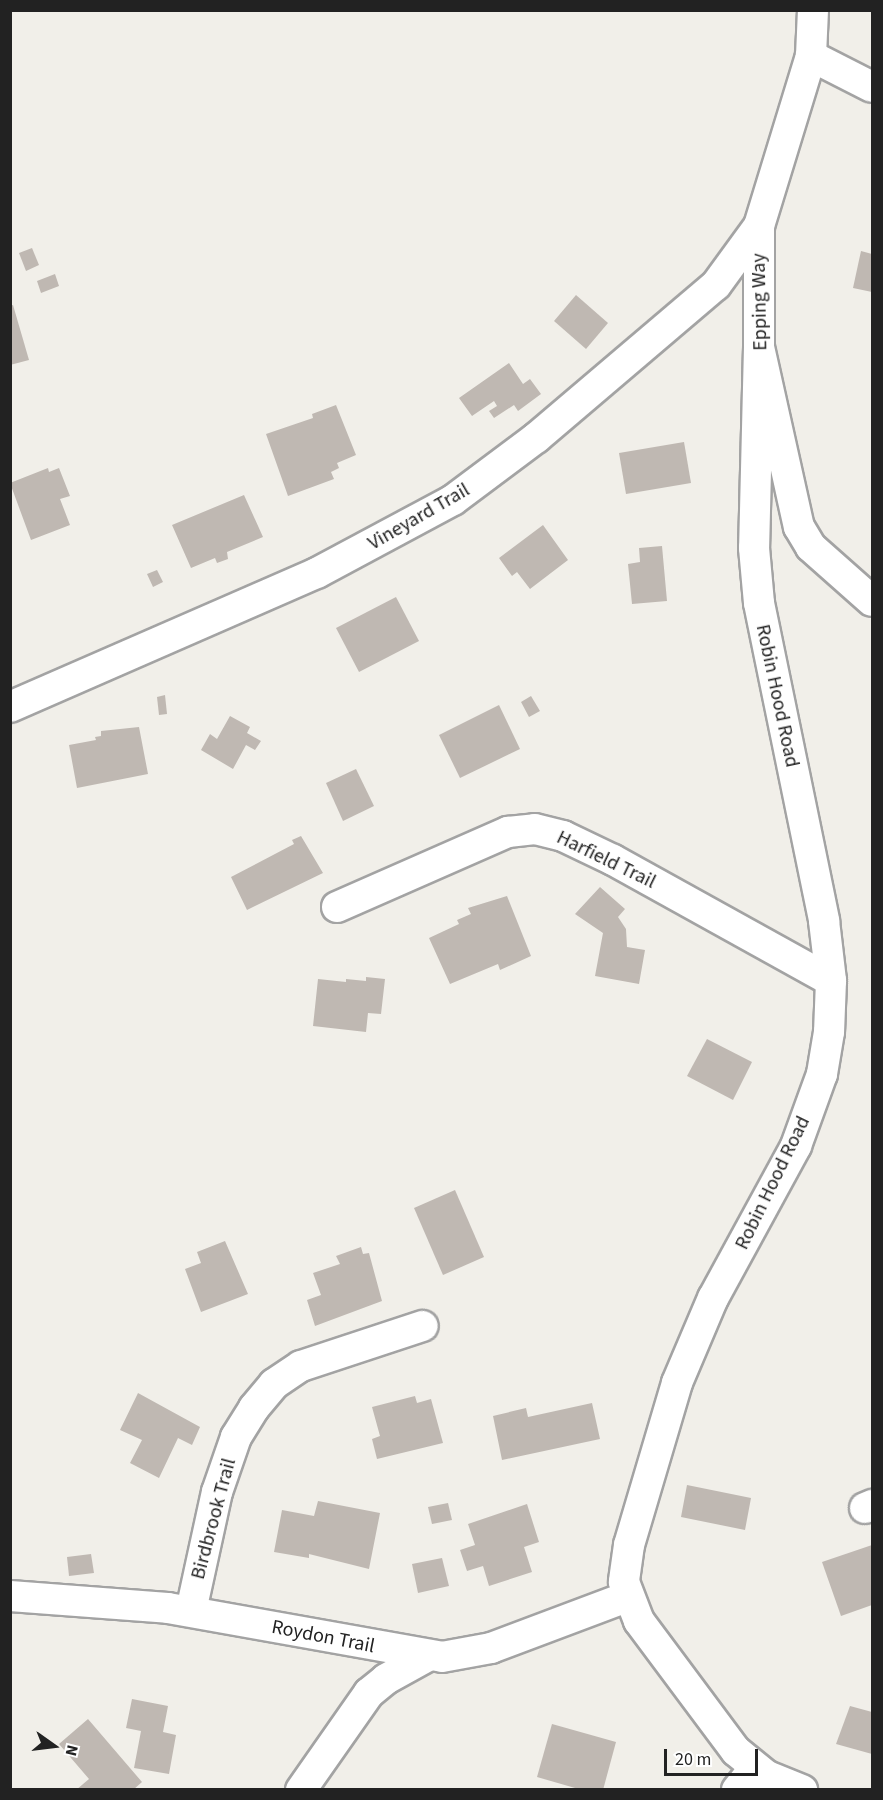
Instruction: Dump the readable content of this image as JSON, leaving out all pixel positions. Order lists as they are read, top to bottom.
{
  "streets": {
    "street": [
      "Epping Way",
      "Vineyard Trail",
      "Robin Hood Road",
      "Harfield Trail",
      "Birdbrook Trail",
      "Roydon Trail"
    ]
  },
  "crossings": [
    ["Epping Way", "Vineyard Trail"],
    ["Epping Way", "Robin Hood Road"],
    ["Robin Hood Road", "Harfield Trail"],
    ["Robin Hood Road", "Roydon Trail"],
    ["Birdbrook Trail", "Roydon Trail"]
  ],
  "scale_bar": "20 m",
  "north": "right"
}
